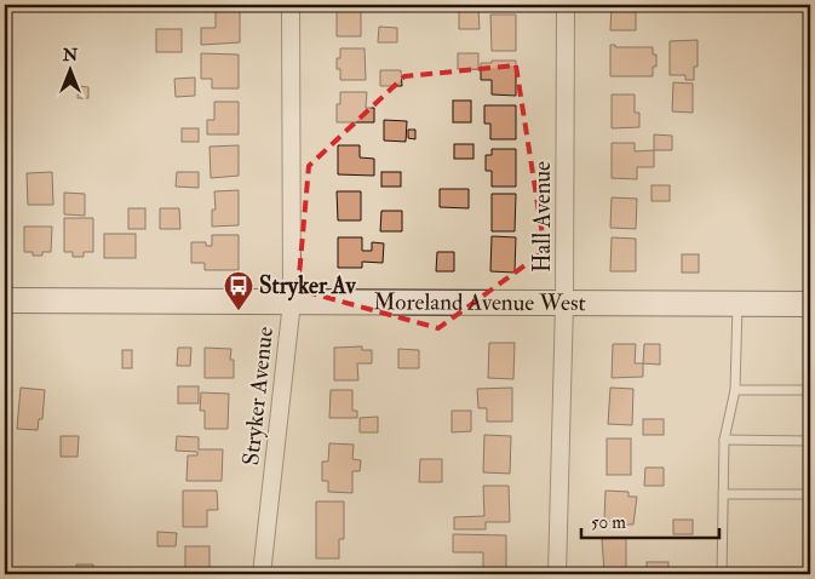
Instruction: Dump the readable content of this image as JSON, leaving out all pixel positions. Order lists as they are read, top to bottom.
{
  "streets": {
    "street": ["Hall Avenue", "Moreland Avenue West", "Stryker Avenue"]
  },
  "crossings": [
    ["Hall Avenue", "Moreland Avenue West"],
    ["Moreland Avenue West", "Stryker Avenue"]
  ],
  "places": {
    "bus stop": ["Stryker Av"]
  },
  "scale_bar": "50 m",
  "north": "top"
}
